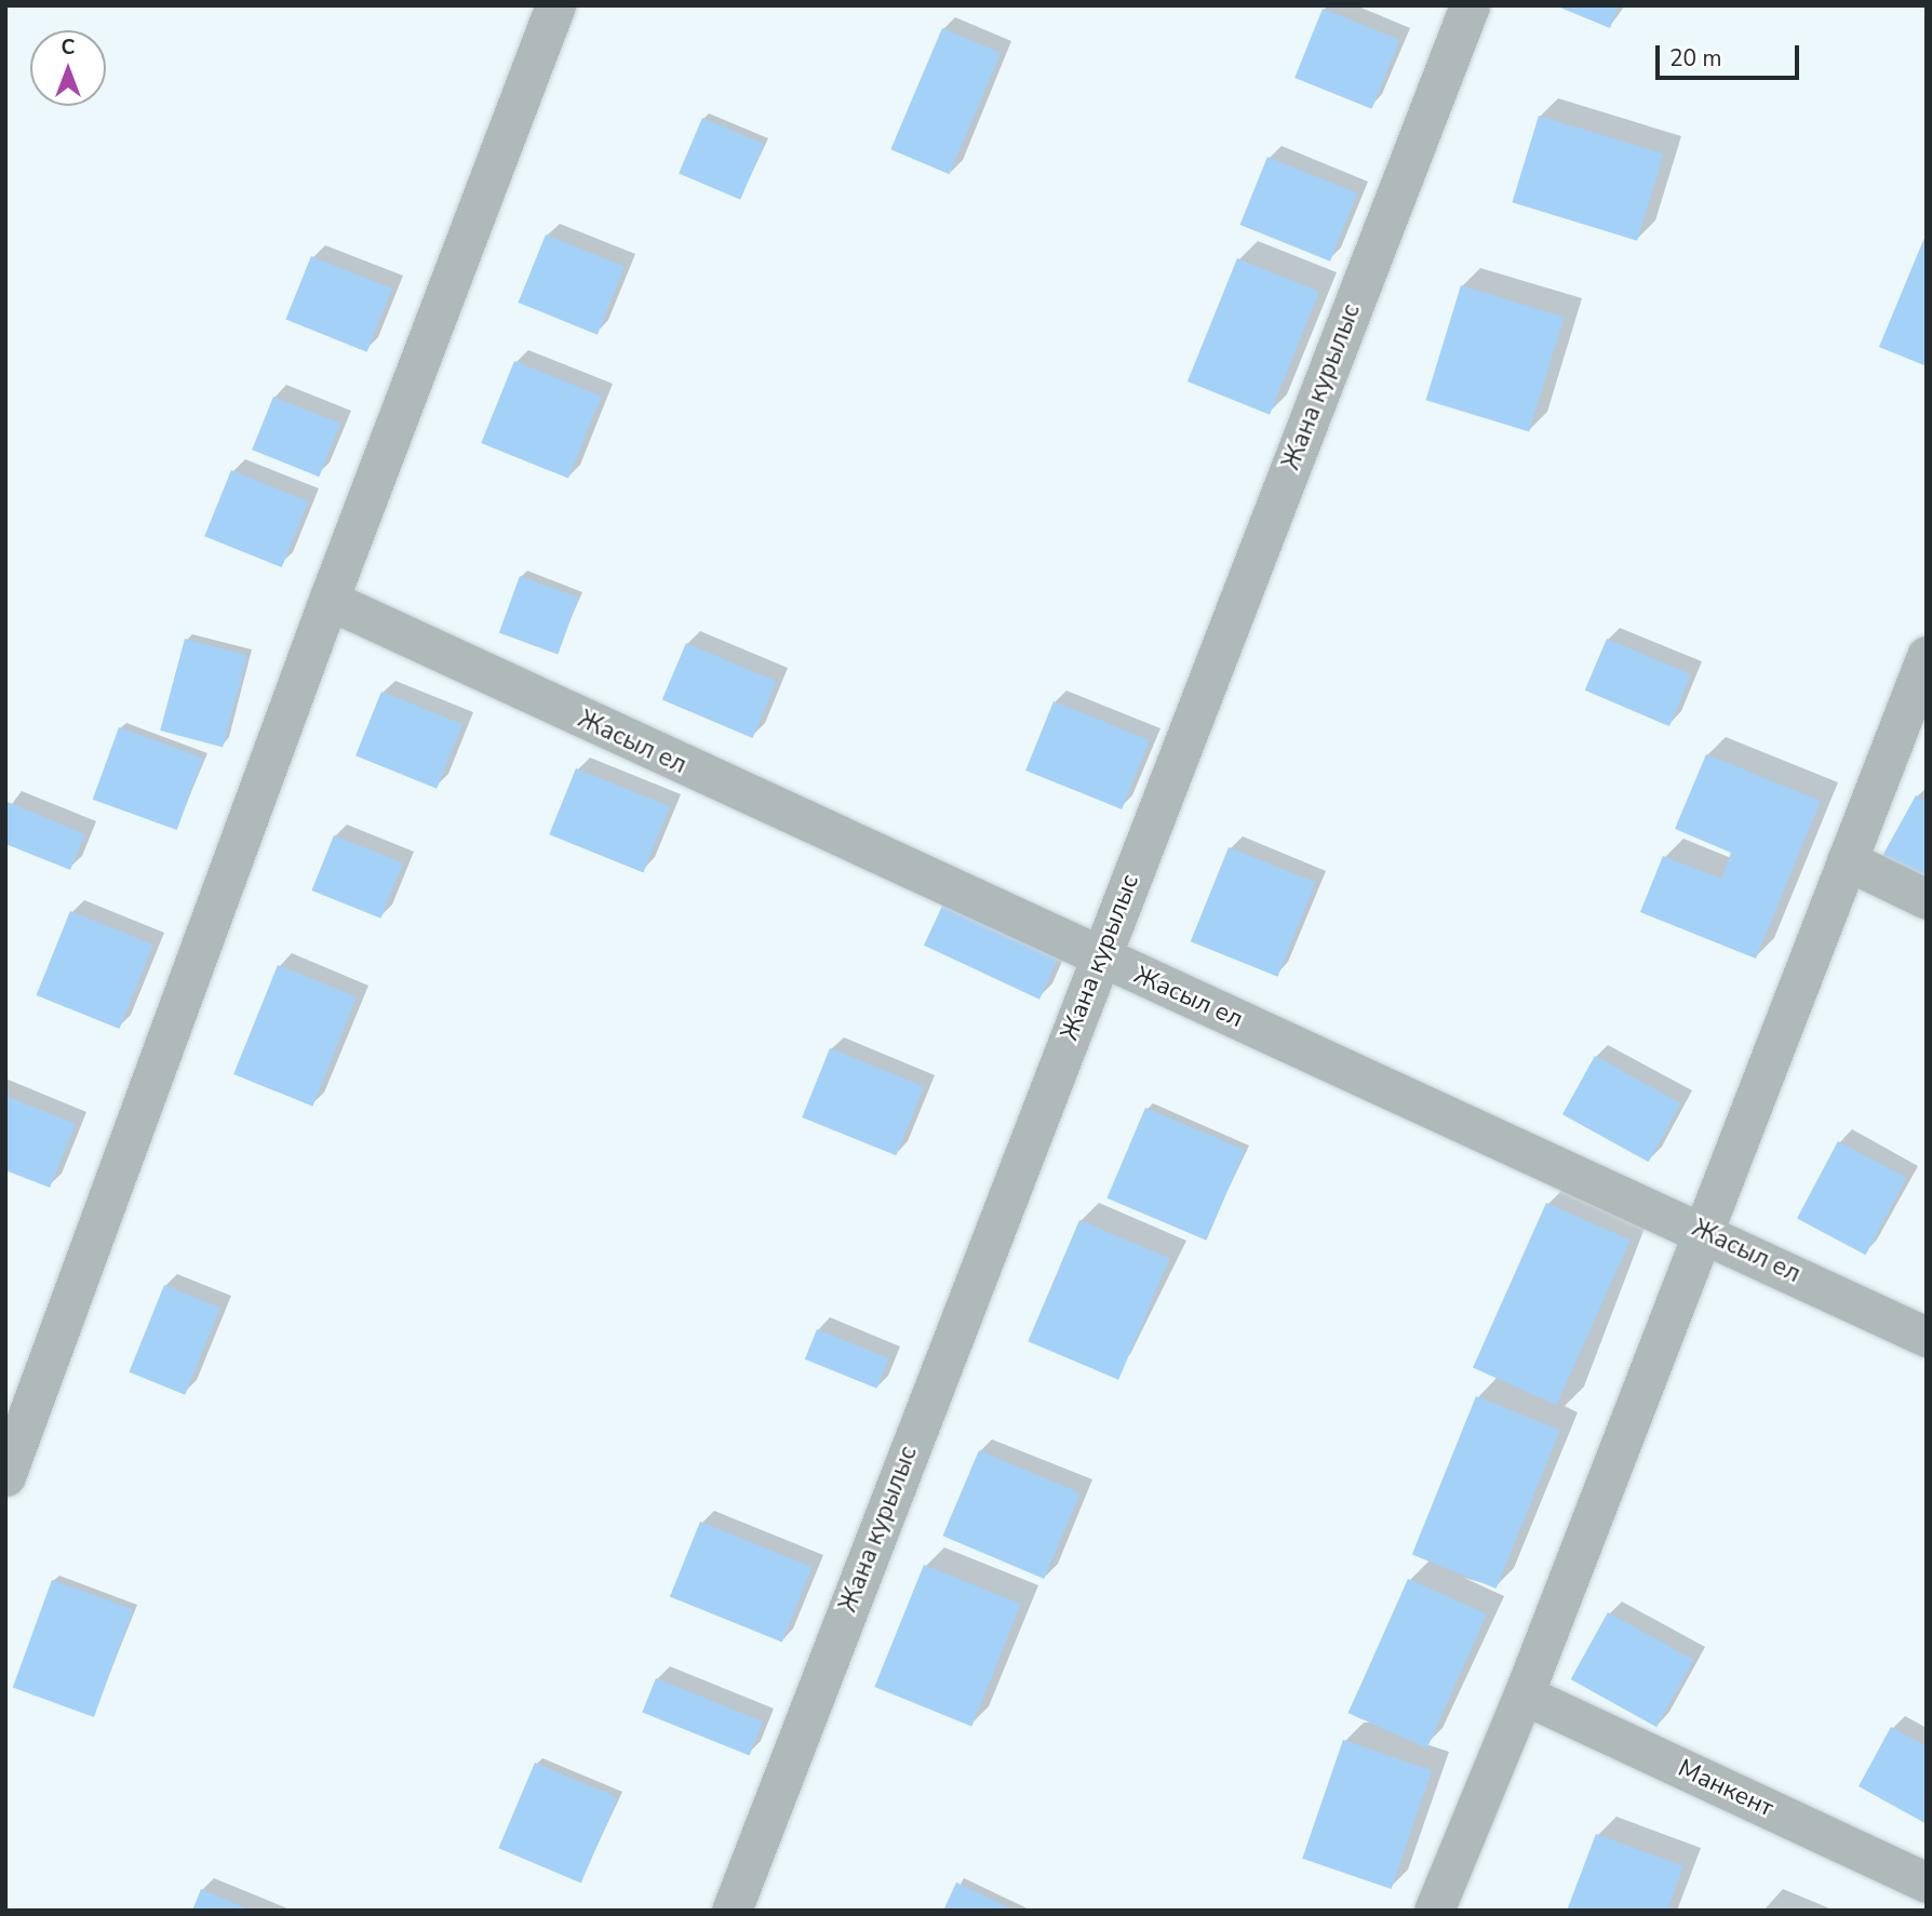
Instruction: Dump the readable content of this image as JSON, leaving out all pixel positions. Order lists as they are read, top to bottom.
{
  "streets": {
    "street": ["Жана курылыс", "Жасыл ел", "Манкент"]
  },
  "crossings": [
    ["Жана курылыс", "Жасыл ел"]
  ],
  "scale_bar": "20 m",
  "north": "top"
}
